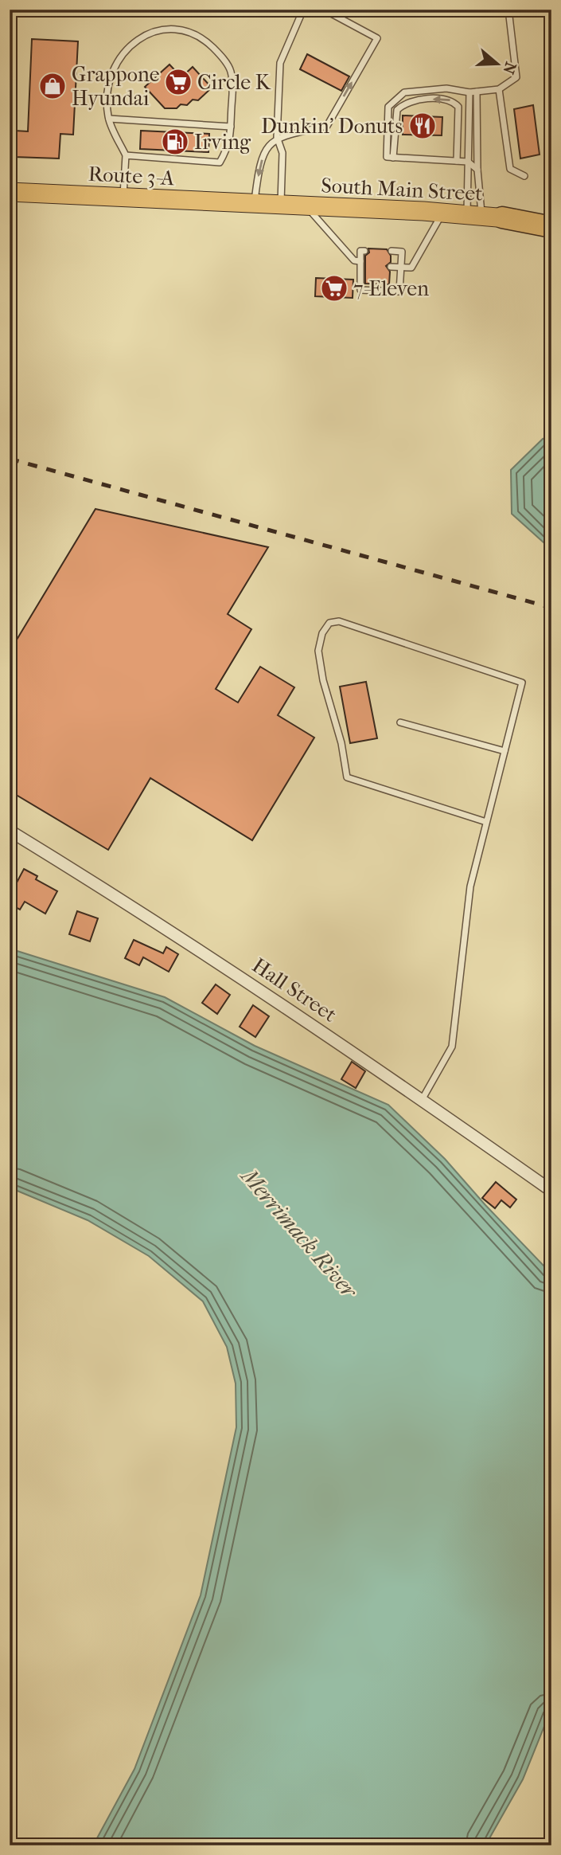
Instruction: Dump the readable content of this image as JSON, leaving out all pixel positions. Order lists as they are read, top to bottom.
{
  "streets": {
    "main road": ["Route 3-A", "South Main Street"],
    "street": ["Hall Street"]
  },
  "crossings": [
    ["Route 3-A", "South Main Street"]
  ],
  "water": ["Merrimack River"],
  "places": {
    "supermarket": ["Circle K", "7-Eleven"],
    "shop": ["Grappone Hyundai"],
    "restaurant": ["Dunkin' Donuts"],
    "fuel station": ["Irving"]
  },
  "north": "right"
}
